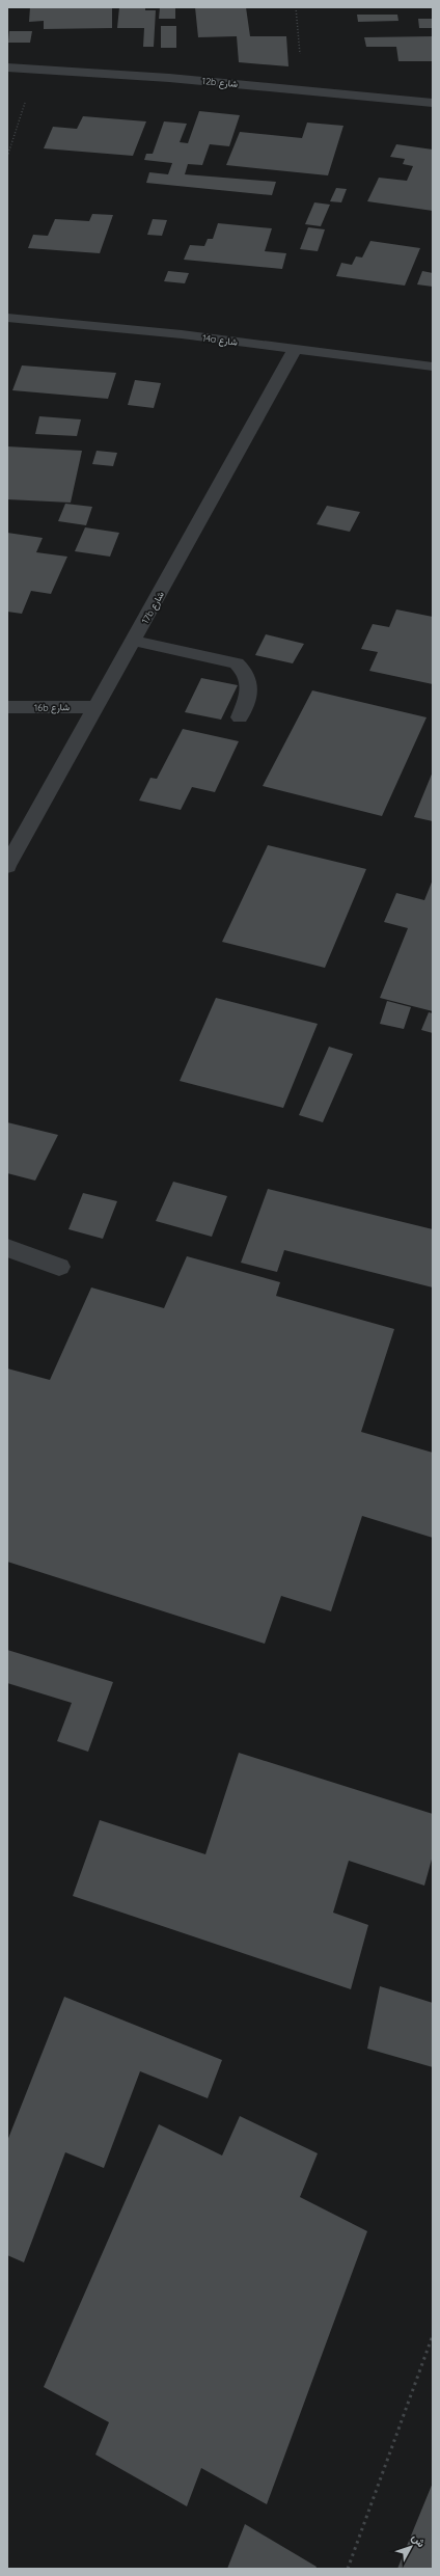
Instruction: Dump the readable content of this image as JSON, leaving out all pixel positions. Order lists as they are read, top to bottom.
{
  "streets": {
    "street": [
      "12b شارع",
      "14a شارع",
      "17b شارع",
      "16b شارع"
    ]
  },
  "crossings": [
    ["14a شارع", "17b شارع"],
    ["17b شارع", "16b شارع"]
  ],
  "north": "top right"
}
